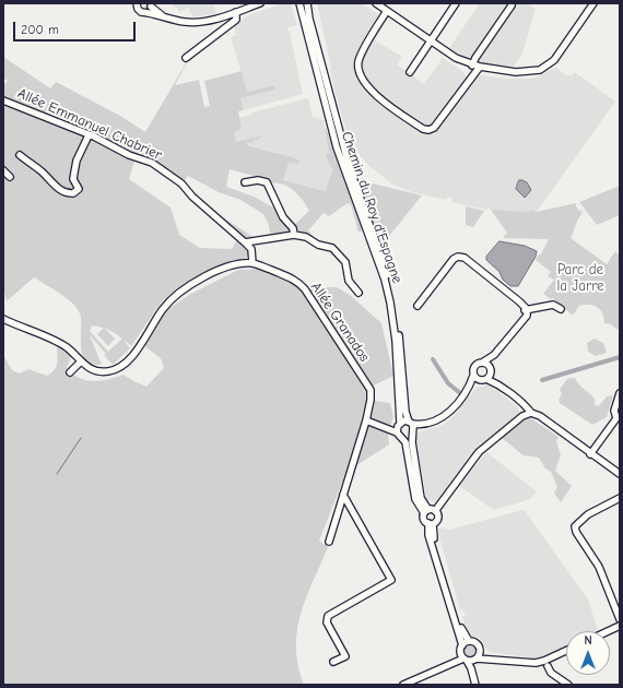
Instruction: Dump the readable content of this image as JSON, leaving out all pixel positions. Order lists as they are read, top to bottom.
{
  "streets": {
    "street": ["Allée Emmanuel Chabrier", "Chemin du Roy d'Espagne", "Allée Granados"]
  },
  "crossings": [
    ["Allée Emmanuel Chabrier", "Allée Granados"]
  ],
  "parks": ["Parc de la Jarre"],
  "scale_bar": "200 m",
  "north": "top"
}
